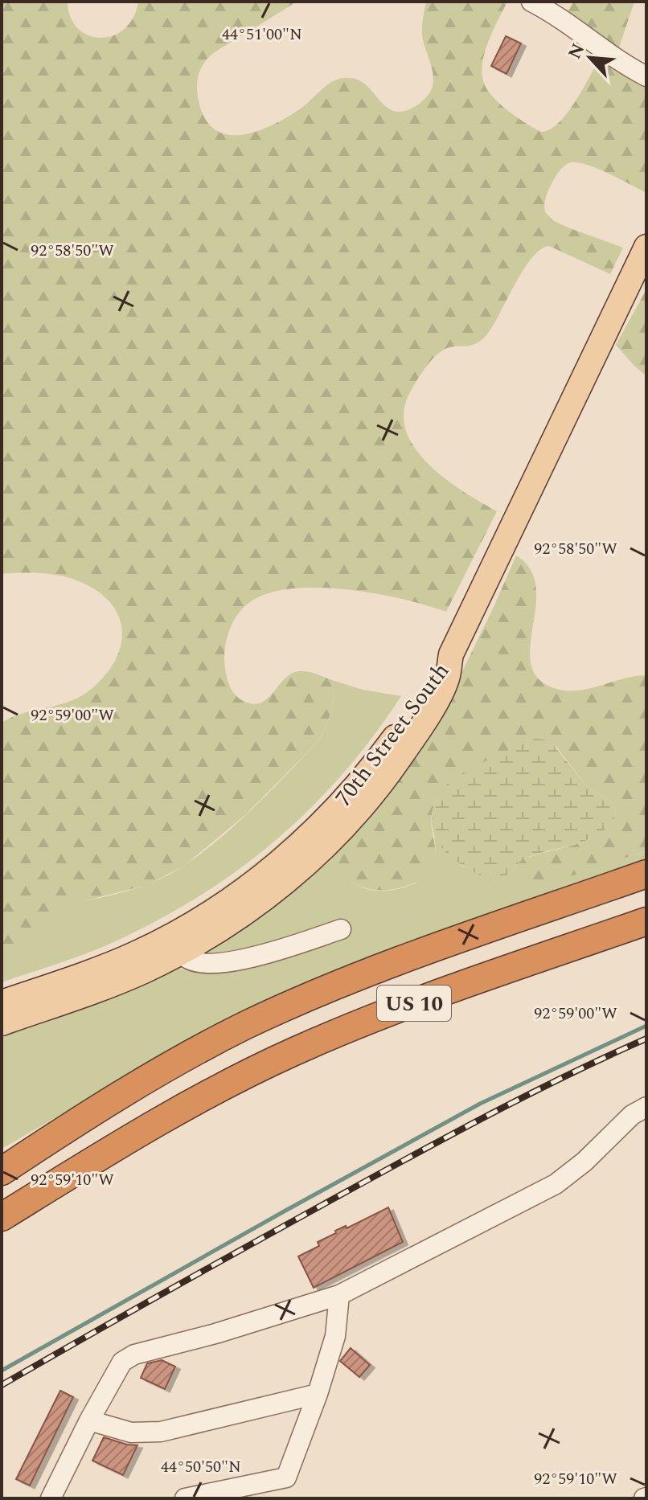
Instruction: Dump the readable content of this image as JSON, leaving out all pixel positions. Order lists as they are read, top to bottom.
{
  "streets": {
    "highway": ["US 10"],
    "main road": ["70th Street South"]
  },
  "north": "top left",
  "coordinates": [
    "44°51'00\"N",
    "92°58'50\"W",
    "92°59'00\"W",
    "92°59'10\"W",
    "44°50'50\"N"
  ]
}
